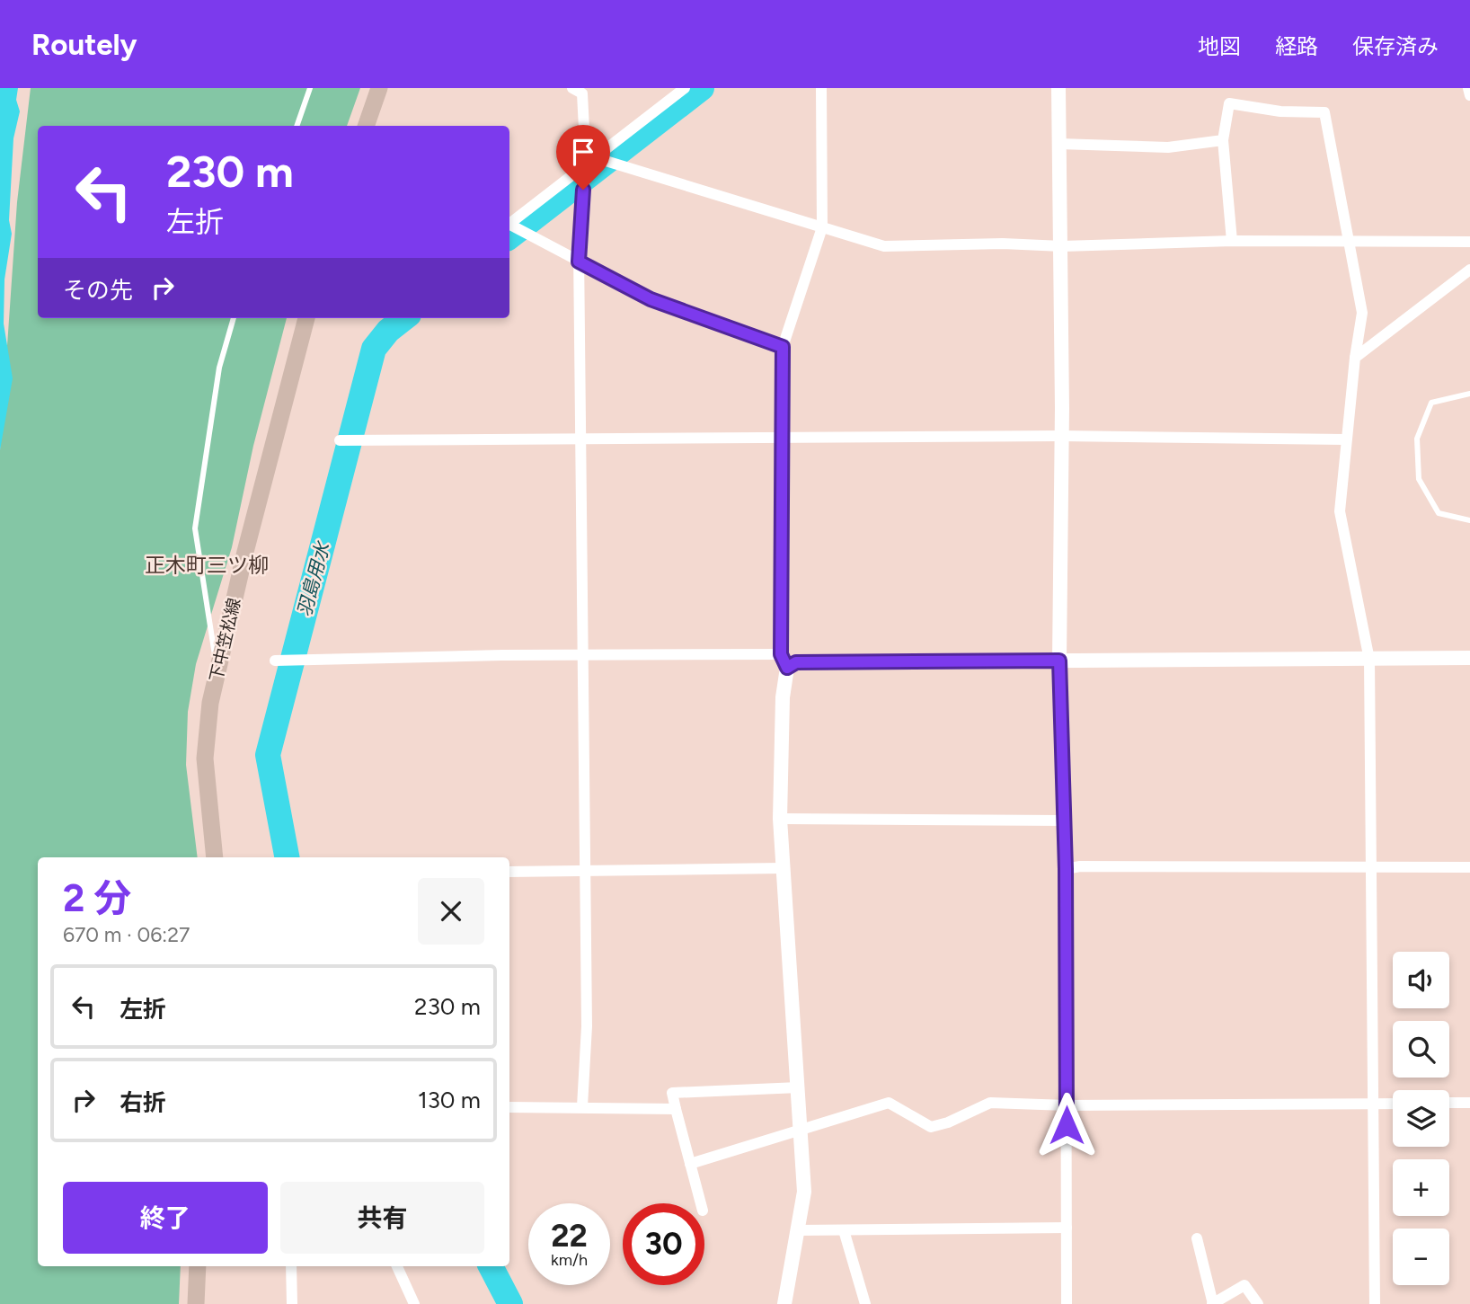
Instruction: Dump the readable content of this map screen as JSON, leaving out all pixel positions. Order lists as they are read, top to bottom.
{
  "streets": {
    "main road": ["下中笠松線"]
  },
  "districts": ["正木町三ツ柳"],
  "water": ["羽島用水"],
  "page": {
    "header": "Routely",
    "nav": ["地図", "経路", "保存済み"],
    "turn": ["230 m", "左折"],
    "then": "その先",
    "heading": ["2 分", "670 m · 06:27"],
    "map_buttons": ["+", "−"],
    "list": [
      {
        "name": "左折",
        "value": "230 m"
      },
      {
        "name": "右折",
        "value": "130 m"
      }
    ],
    "buttons": ["終了", "共有"],
    "speed": "22 km/h",
    "limit": "30"
  }
}
